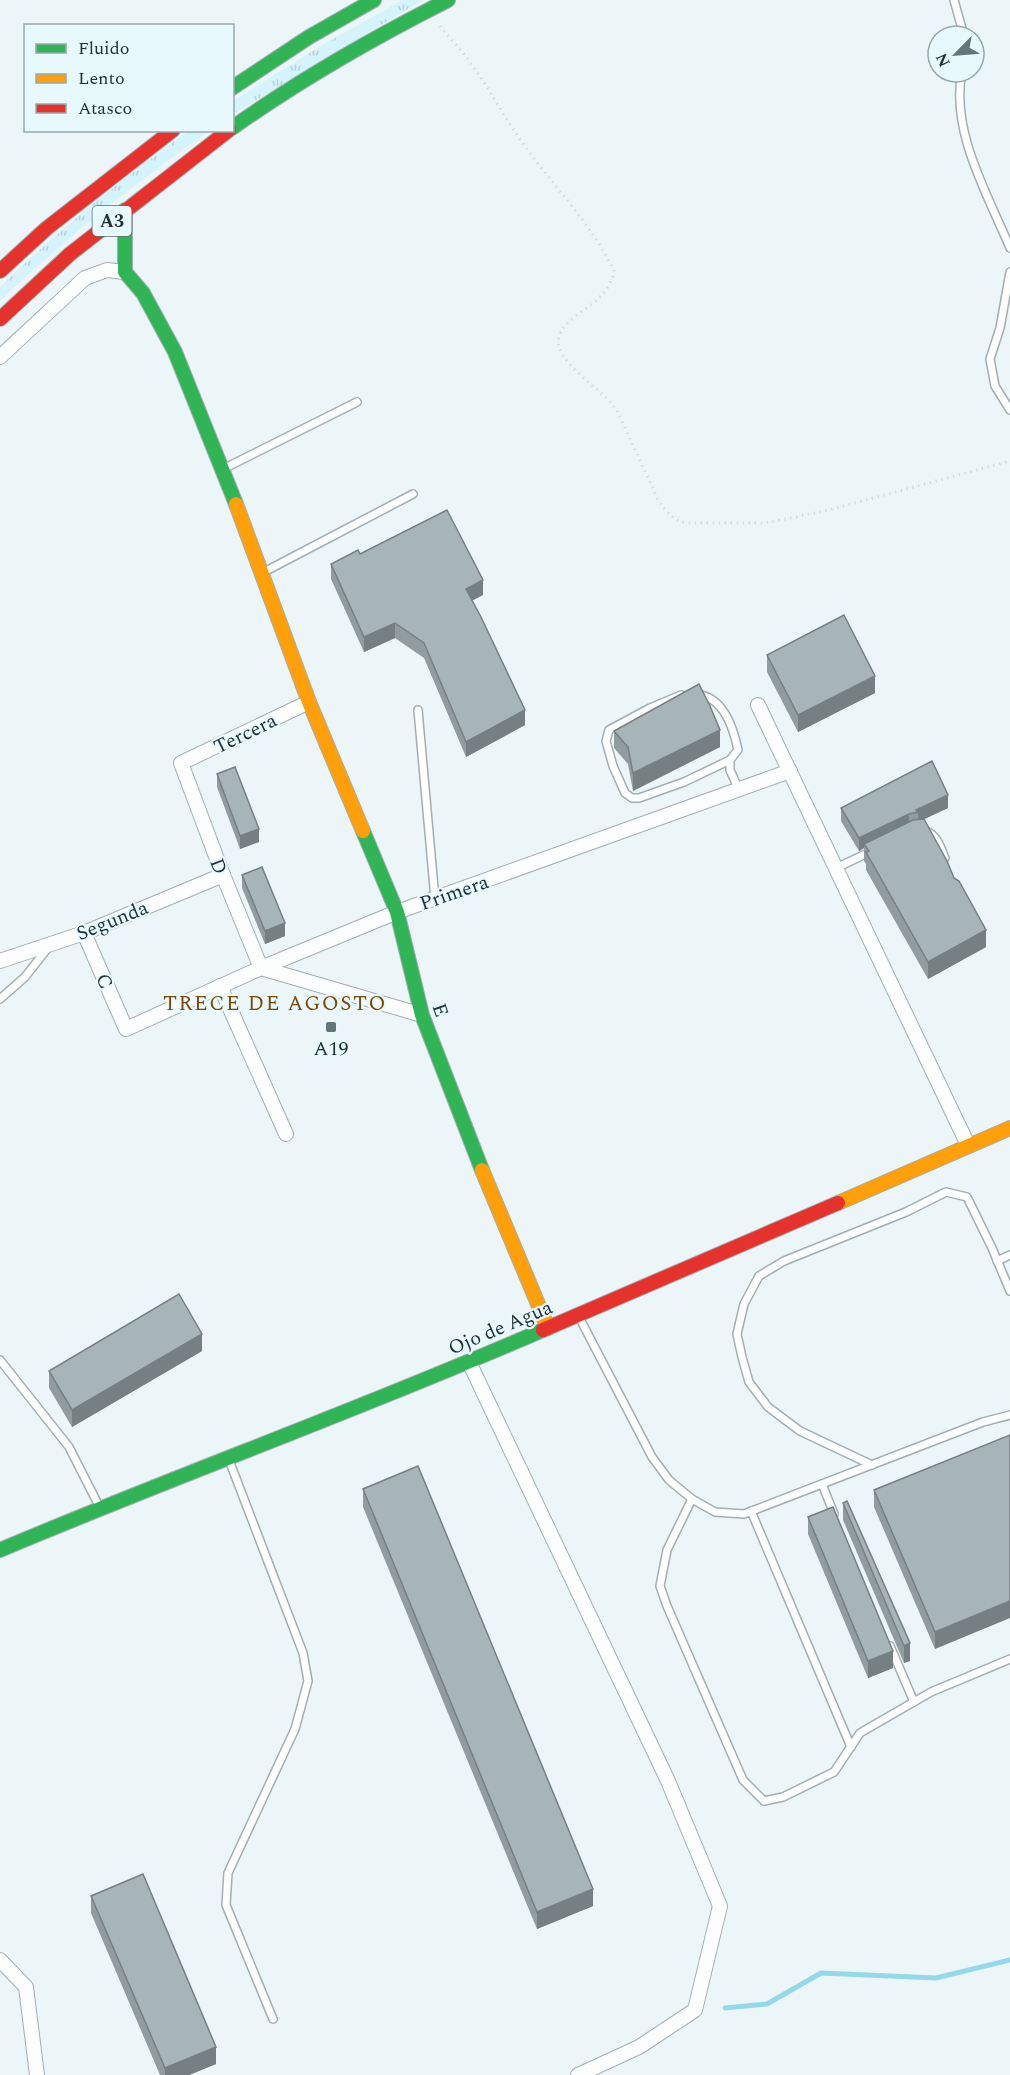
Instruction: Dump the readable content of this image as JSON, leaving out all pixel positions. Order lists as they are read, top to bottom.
{
  "streets": {
    "main road": ["A3", "E", "Ojo de Agua"],
    "street": [
      "Tercera",
      "D",
      "Primera",
      "Segunda",
      "C"
    ]
  },
  "crossings": [
    ["Tercera", "D"],
    ["Tercera", "E"],
    ["D", "Primera"],
    ["D", "Segunda"],
    ["Primera", "C"],
    ["Primera", "E"],
    ["Segunda", "C"],
    ["E", "Ojo de Agua"]
  ],
  "districts": ["TRECE DE AGOSTO"],
  "places": {
    "transit": ["A19"]
  },
  "legend": ["Fluido", "Lento", "Atasco"],
  "north": "bottom left"
}
